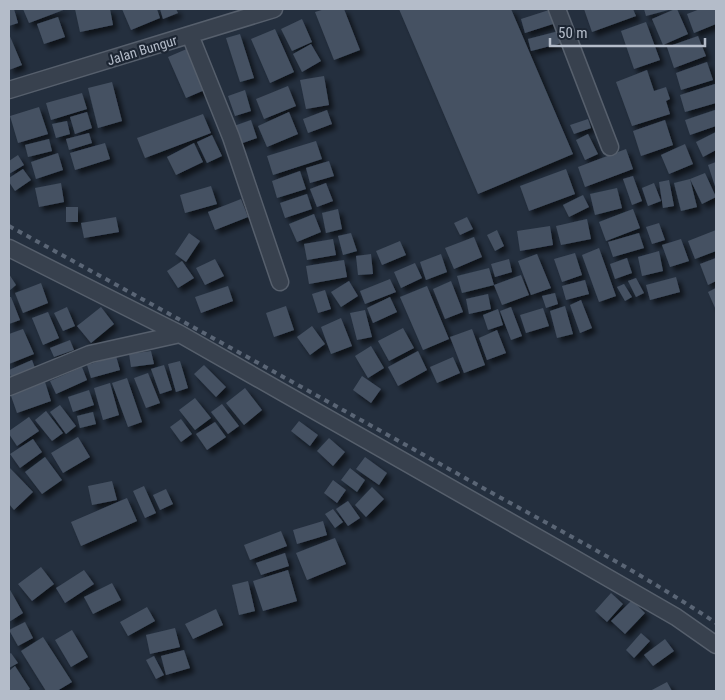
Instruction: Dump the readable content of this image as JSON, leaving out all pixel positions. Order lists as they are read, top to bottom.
{
  "streets": {
    "street": ["Jalan Bungur"]
  },
  "scale_bar": "50 m"
}
